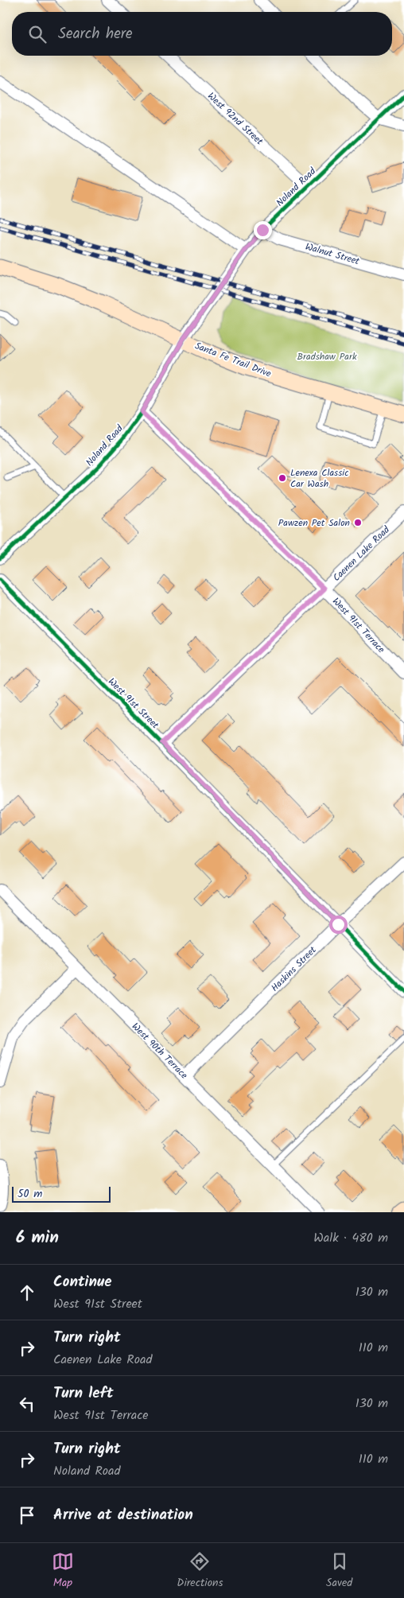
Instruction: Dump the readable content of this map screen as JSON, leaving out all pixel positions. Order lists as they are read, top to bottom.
{
  "streets": {
    "main road": ["Santa Fe Trail Drive"],
    "street": [
      "West 92nd Street",
      "Noland Road",
      "Walnut Street",
      "Caenen Lake Road",
      "West 91st Terrace",
      "West 91st Street",
      "Haskins Street",
      "West 90th Terrace"
    ]
  },
  "crossings": [
    ["West 92nd Street", "Noland Road"],
    ["Noland Road", "Walnut Street"],
    ["Noland Road", "Santa Fe Trail Drive"],
    ["Noland Road", "West 91st Terrace"],
    ["Caenen Lake Road", "West 91st Terrace"],
    ["Caenen Lake Road", "West 91st Street"],
    ["West 91st Street", "Haskins Street"],
    ["Haskins Street", "West 90th Terrace"]
  ],
  "parks": ["Bradshaw Park"],
  "places": ["Lenexa Classic Car Wash", "Pawzen Pet Salon"],
  "scale_bar": "50 m",
  "page": {
    "search": "Search here",
    "scale": "50 m",
    "heading": ["6 min", "Walk · 480 m"],
    "list": [
      ["Continue", "West 91st Street", "130 m"],
      ["Turn right", "Caenen Lake Road", "110 m"],
      ["Turn left", "West 91st Terrace", "130 m"],
      ["Turn right", "Noland Road", "110 m"],
      "Arrive at destination"
    ],
    "nav": ["Map", "Directions", "Saved"]
  }
}
